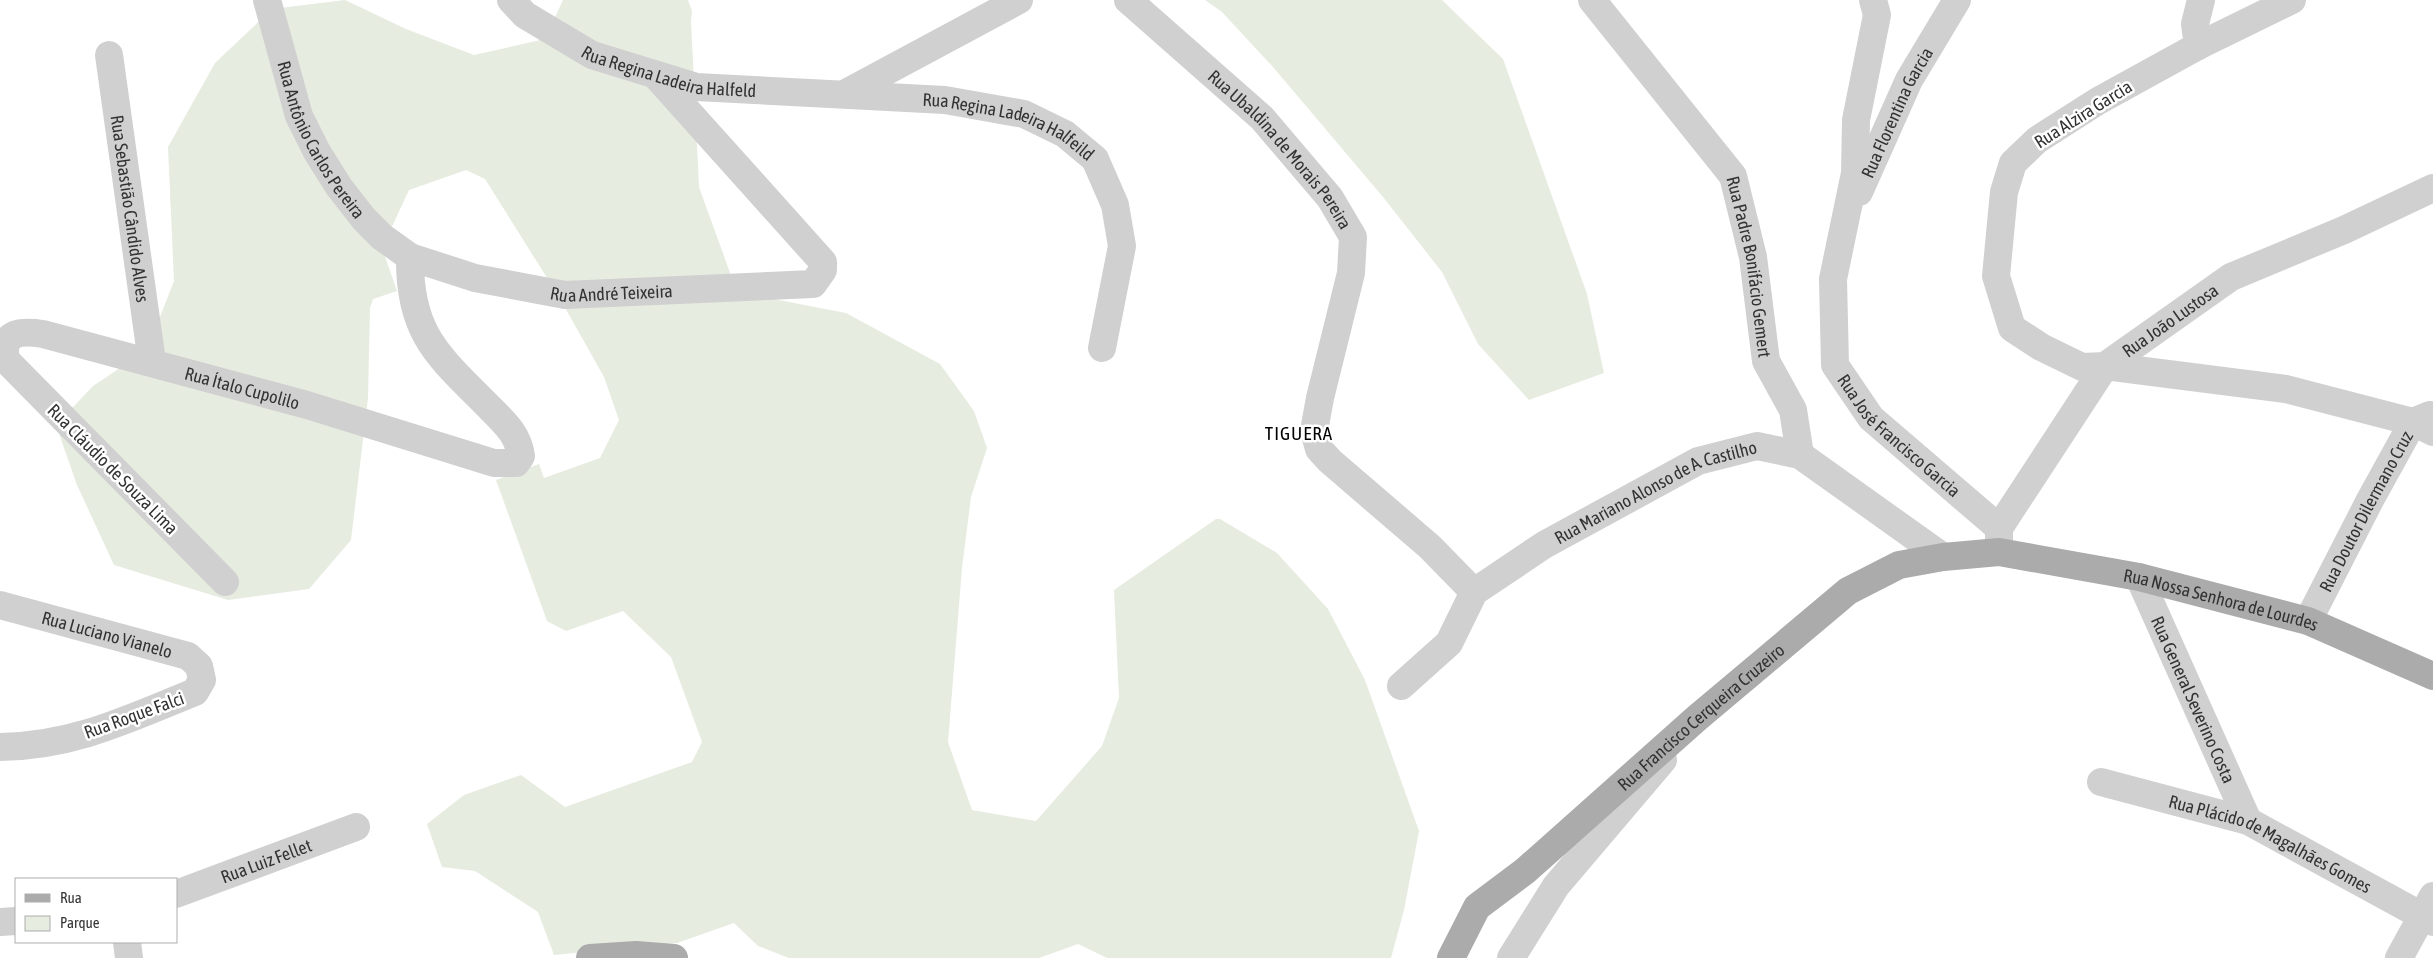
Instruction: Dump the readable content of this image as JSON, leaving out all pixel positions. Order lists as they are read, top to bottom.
{
  "streets": {
    "main road": ["Rua Nossa Senhora de Lourdes", "Rua Francisco Cerqueira Cruzeiro"],
    "street": [
      "Rua Regina Ladeira Halfeld",
      "Rua Florentina Garcia",
      "Rua Alzira Garcia",
      "Rua Regina Ladeira Halfeild",
      "Rua Antônio Carlos Pereira",
      "Rua Ubaldina de Morais Pereira",
      "Rua Sebastião Cândido Alves",
      "Rua Padre Bonifácio Gemert",
      "Rua André Teixeira",
      "Rua João Lustosa",
      "Rua Ítalo Cupolilo",
      "Rua José Francisco Garcia",
      "Rua Cláudio de Souza Lima",
      "Rua Mariano Alonso de A. Castilho",
      "Rua Doutor Dilermano Cruz",
      "Rua Luciano Vianelo",
      "Rua General Severino Costa",
      "Rua Roque Falci",
      "Rua Plácido de Magalhães Gomes",
      "Rua Luiz Fellet"
    ]
  },
  "crossings": [
    ["Rua Regina Ladeira Halfeld", "Rua Regina Ladeira Halfeild"],
    ["Rua Regina Ladeira Halfeld", "Rua André Teixeira"],
    ["Rua Florentina Garcia", "Rua José Francisco Garcia"],
    ["Rua Alzira Garcia", "Rua João Lustosa"],
    ["Rua Alzira Garcia", "Rua Doutor Dilermano Cruz"],
    ["Rua Antônio Carlos Pereira", "Rua André Teixeira"],
    ["Rua Antônio Carlos Pereira", "Rua Ítalo Cupolilo"],
    ["Rua Ubaldina de Morais Pereira", "Rua Mariano Alonso de A. Castilho"],
    ["Rua Sebastião Cândido Alves", "Rua Ítalo Cupolilo"],
    ["Rua Padre Bonifácio Gemert", "Rua Mariano Alonso de A. Castilho"],
    ["Rua André Teixeira", "Rua Ítalo Cupolilo"],
    ["Rua João Lustosa", "Rua José Francisco Garcia"],
    ["Rua João Lustosa", "Rua Nossa Senhora de Lourdes"],
    ["Rua João Lustosa", "Rua Francisco Cerqueira Cruzeiro"],
    ["Rua Ítalo Cupolilo", "Rua Cláudio de Souza Lima"],
    ["Rua José Francisco Garcia", "Rua Nossa Senhora de Lourdes"],
    ["Rua José Francisco Garcia", "Rua Francisco Cerqueira Cruzeiro"],
    ["Rua Mariano Alonso de A. Castilho", "Rua Francisco Cerqueira Cruzeiro"],
    ["Rua Doutor Dilermano Cruz", "Rua Nossa Senhora de Lourdes"],
    ["Rua Nossa Senhora de Lourdes", "Rua General Severino Costa"],
    ["Rua Nossa Senhora de Lourdes", "Rua Francisco Cerqueira Cruzeiro"],
    ["Rua Luciano Vianelo", "Rua Roque Falci"],
    ["Rua General Severino Costa", "Rua Plácido de Magalhães Gomes"]
  ],
  "districts": ["TIGUERA"],
  "legend": ["Rua", "Parque"]
}
